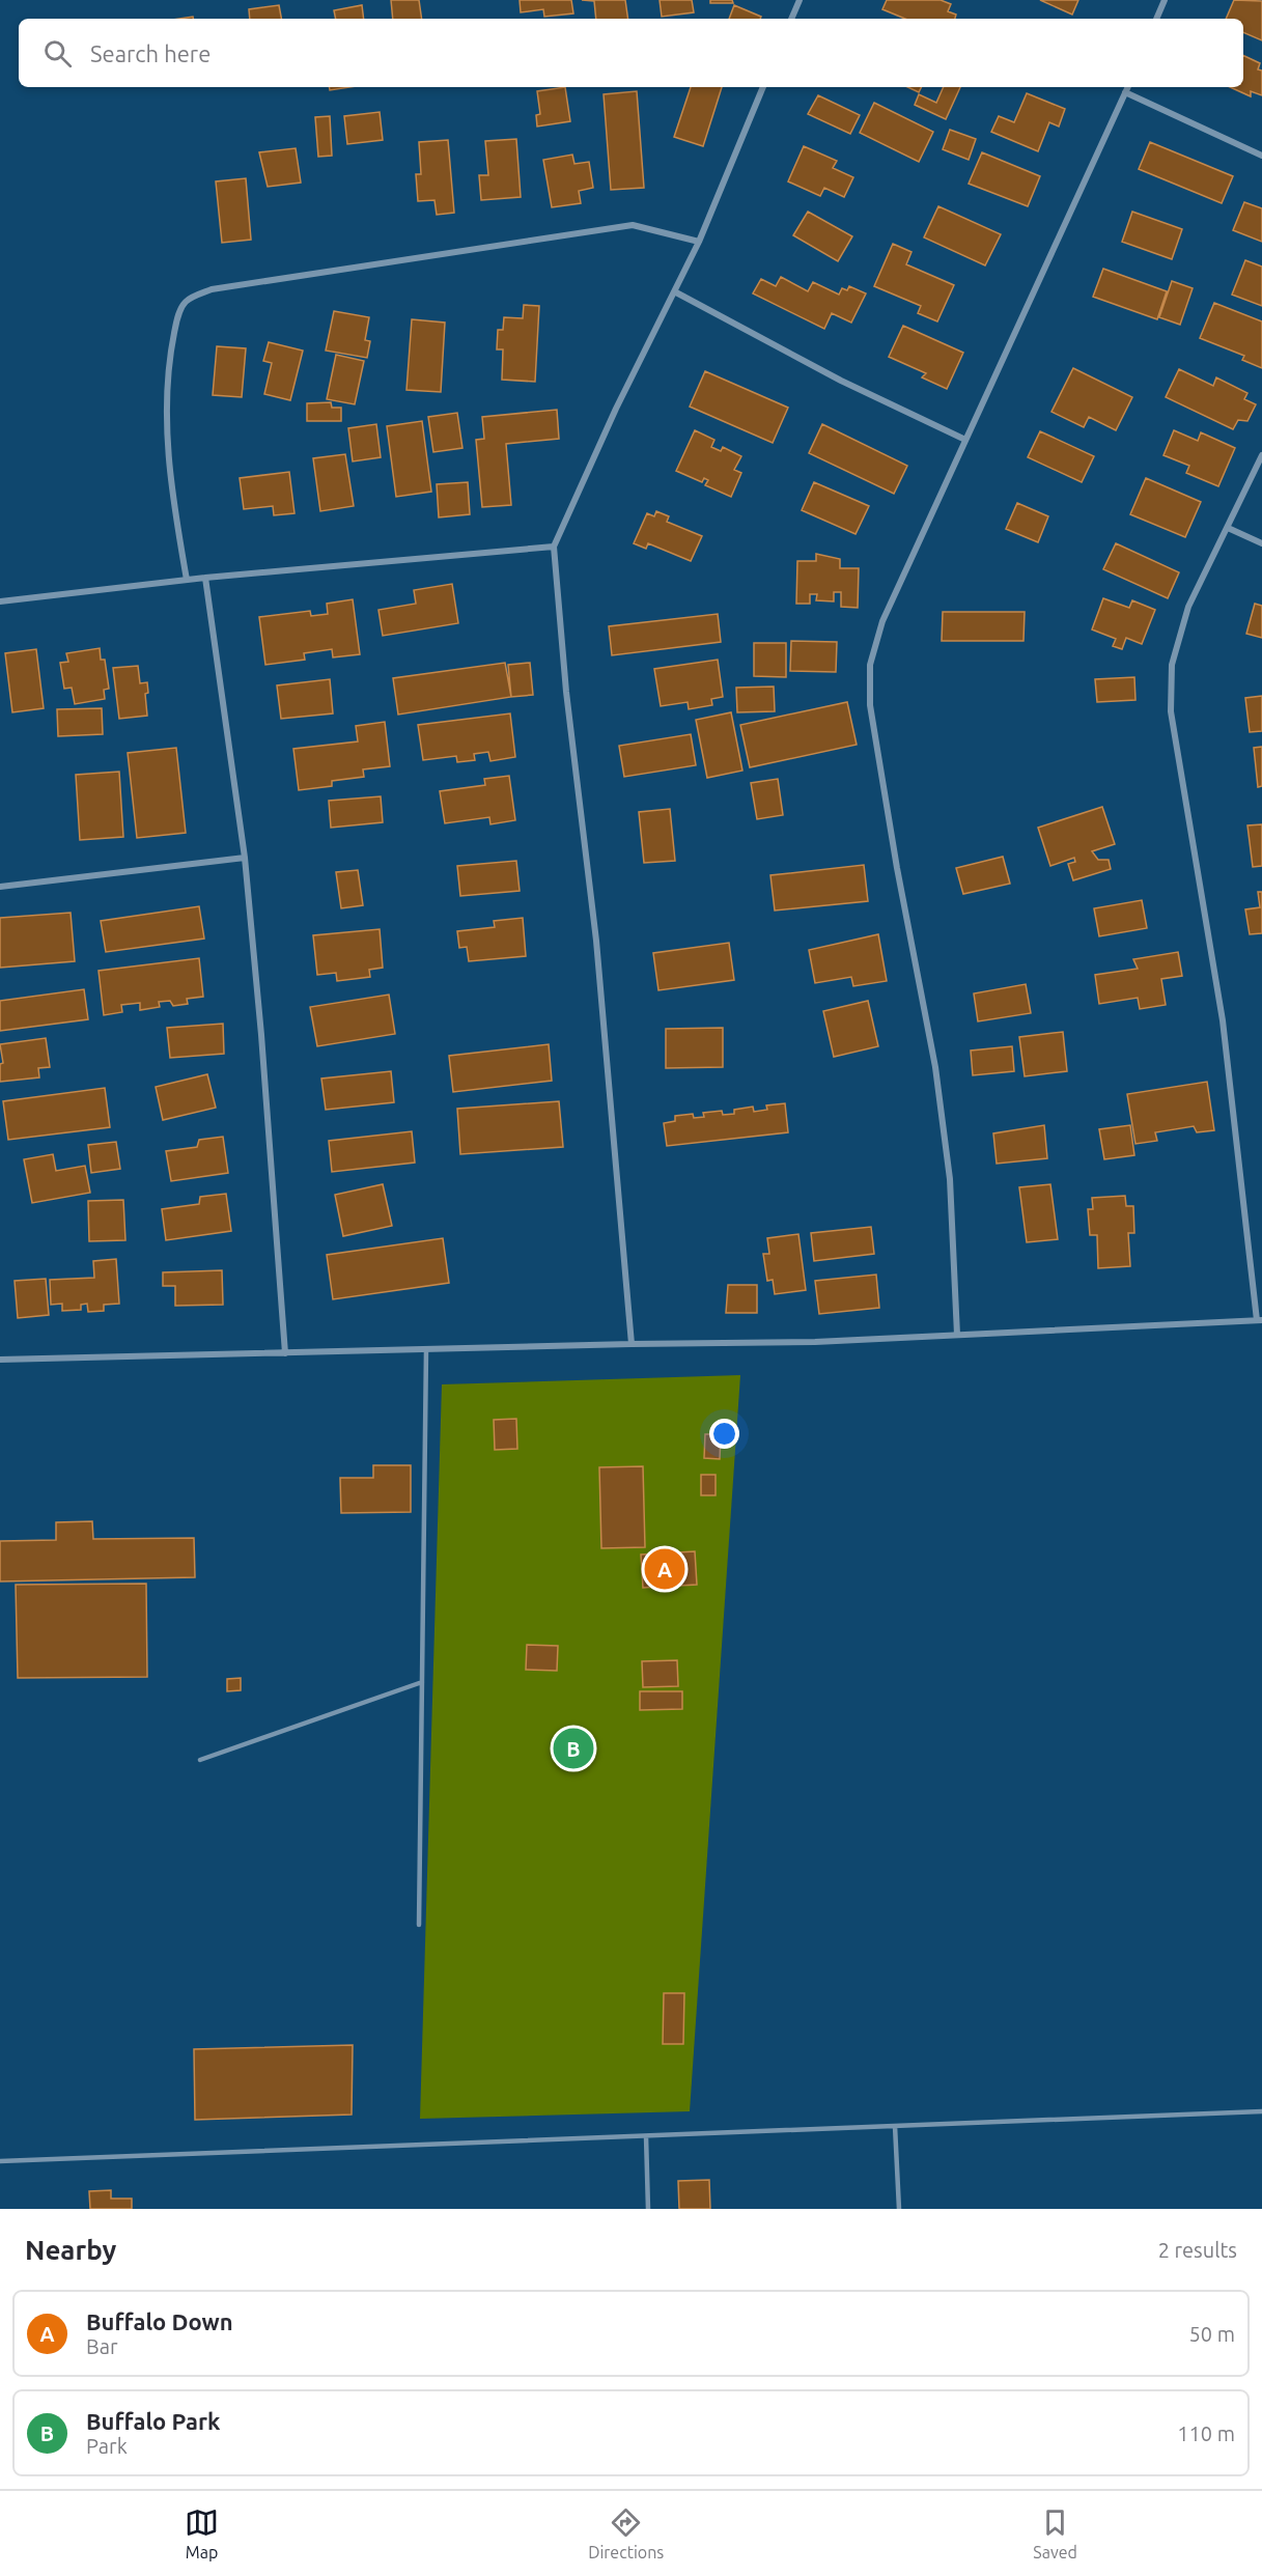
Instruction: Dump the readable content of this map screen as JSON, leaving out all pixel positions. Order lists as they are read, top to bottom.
{
  "page": {
    "search": "Search here",
    "pins": ["A", "B"],
    "heading": ["Nearby", "2 results"],
    "list": [
      {
        "mark": "A",
        "name": "Buffalo Down",
        "note": "Bar",
        "value": "50 m"
      },
      {
        "mark": "B",
        "name": "Buffalo Park",
        "note": "Park",
        "value": "110 m"
      }
    ],
    "nav": ["Map", "Directions", "Saved"]
  }
}
